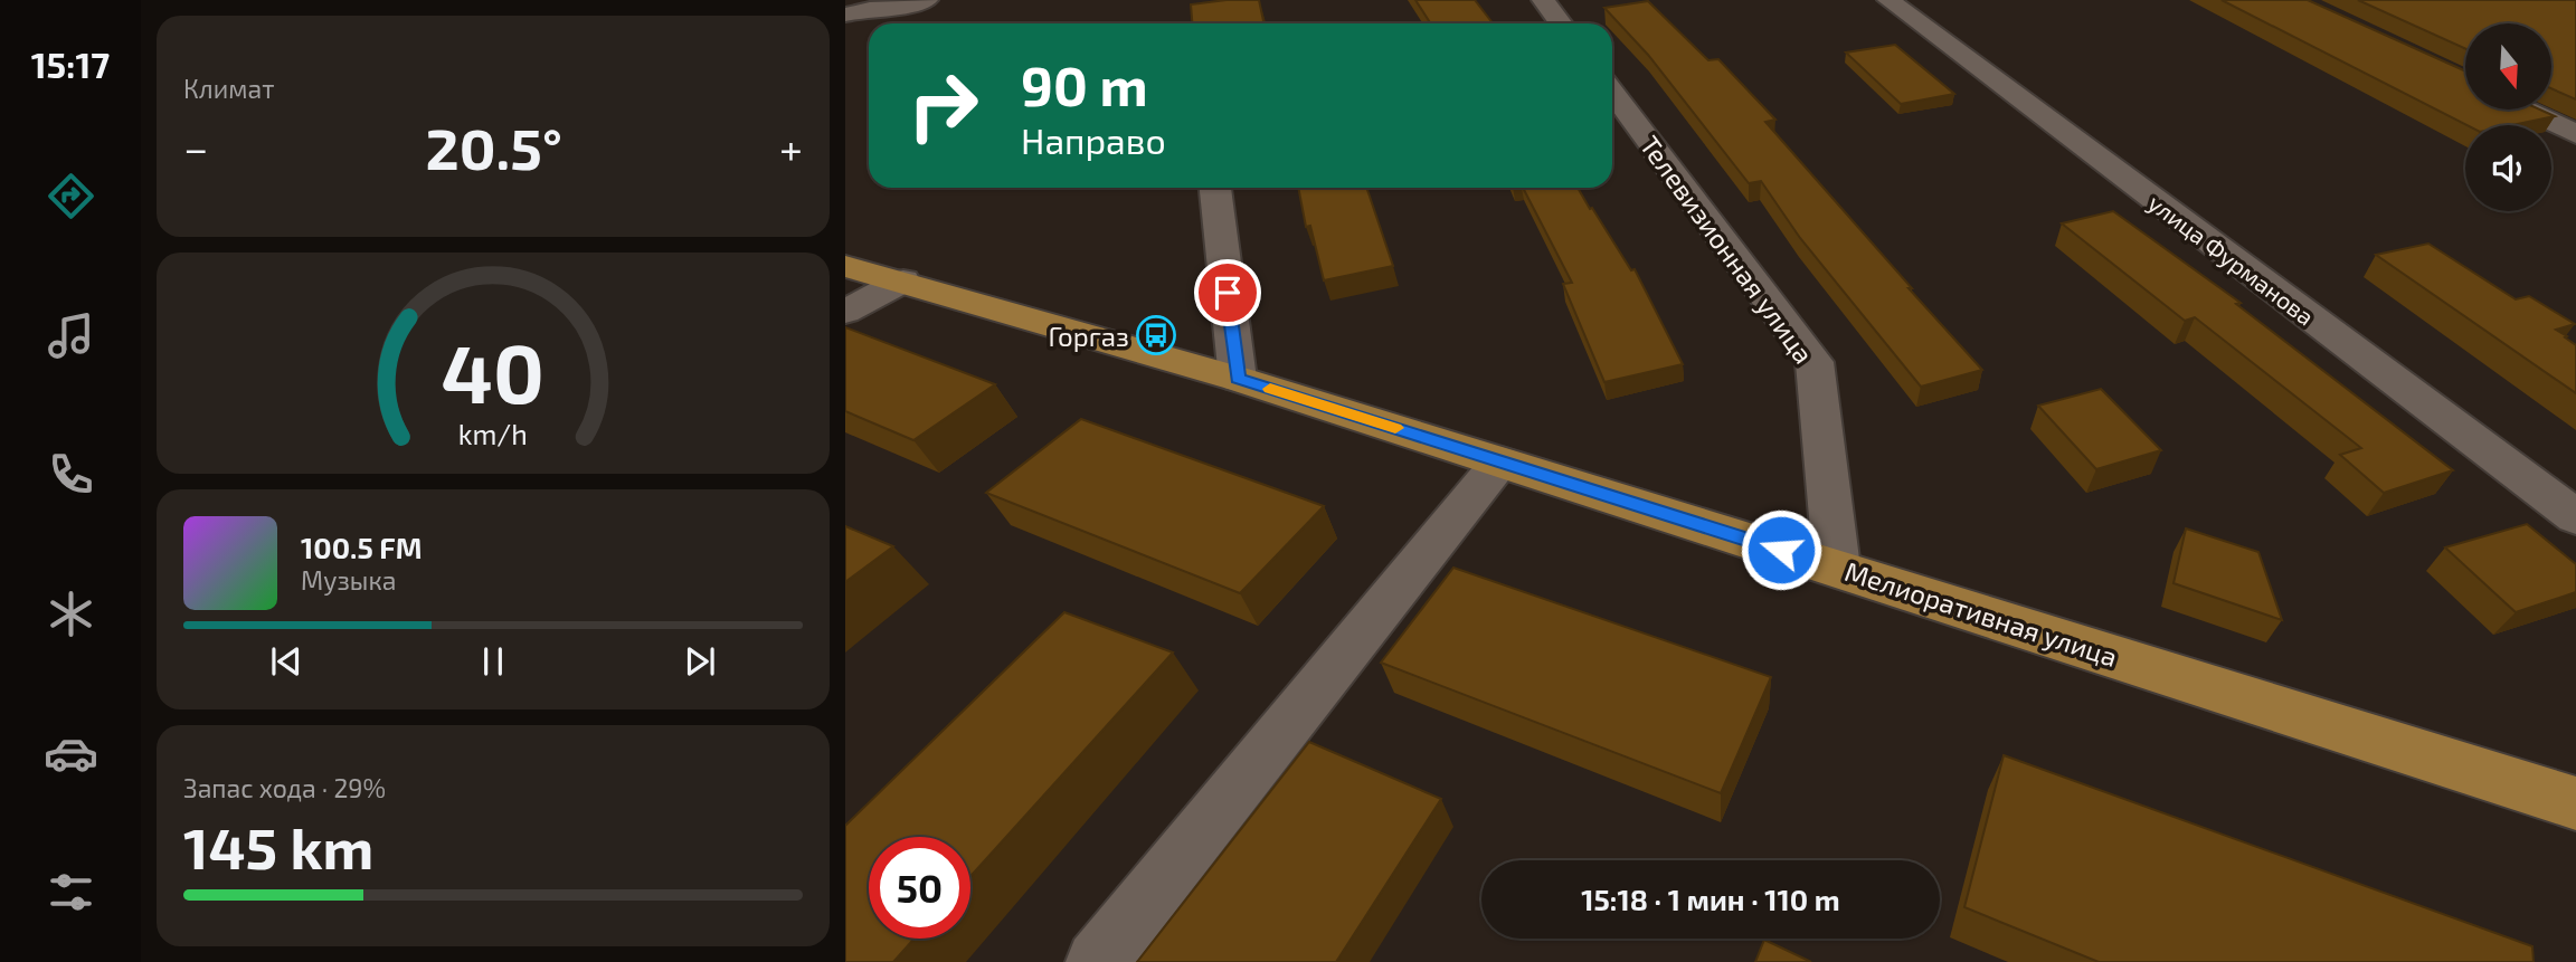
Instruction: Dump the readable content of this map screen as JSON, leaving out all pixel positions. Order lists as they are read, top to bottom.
{
  "streets": {
    "main road": ["Мелиоративная улица"],
    "street": ["Телевизионная улица", "улица Фурманова"]
  },
  "crossings": [
    ["Телевизионная улица", "Мелиоративная улица"]
  ],
  "places": {
    "bus stop": ["Горгаз"]
  },
  "north": "bottom",
  "page": {
    "tabs": "15:17",
    "tile": [
      "Климат",
      ["Запас хода · 29%", "145 km"]
    ],
    "turn": ["90 m", "Направо"],
    "heat": ["−", "20.5°", "+"],
    "song": ["100.5 FM", "Музыка"],
    "limit": "50",
    "trip": "15:18 · 1 мин · 110 m",
    "gauge": ["40", "km/h"]
  }
}
